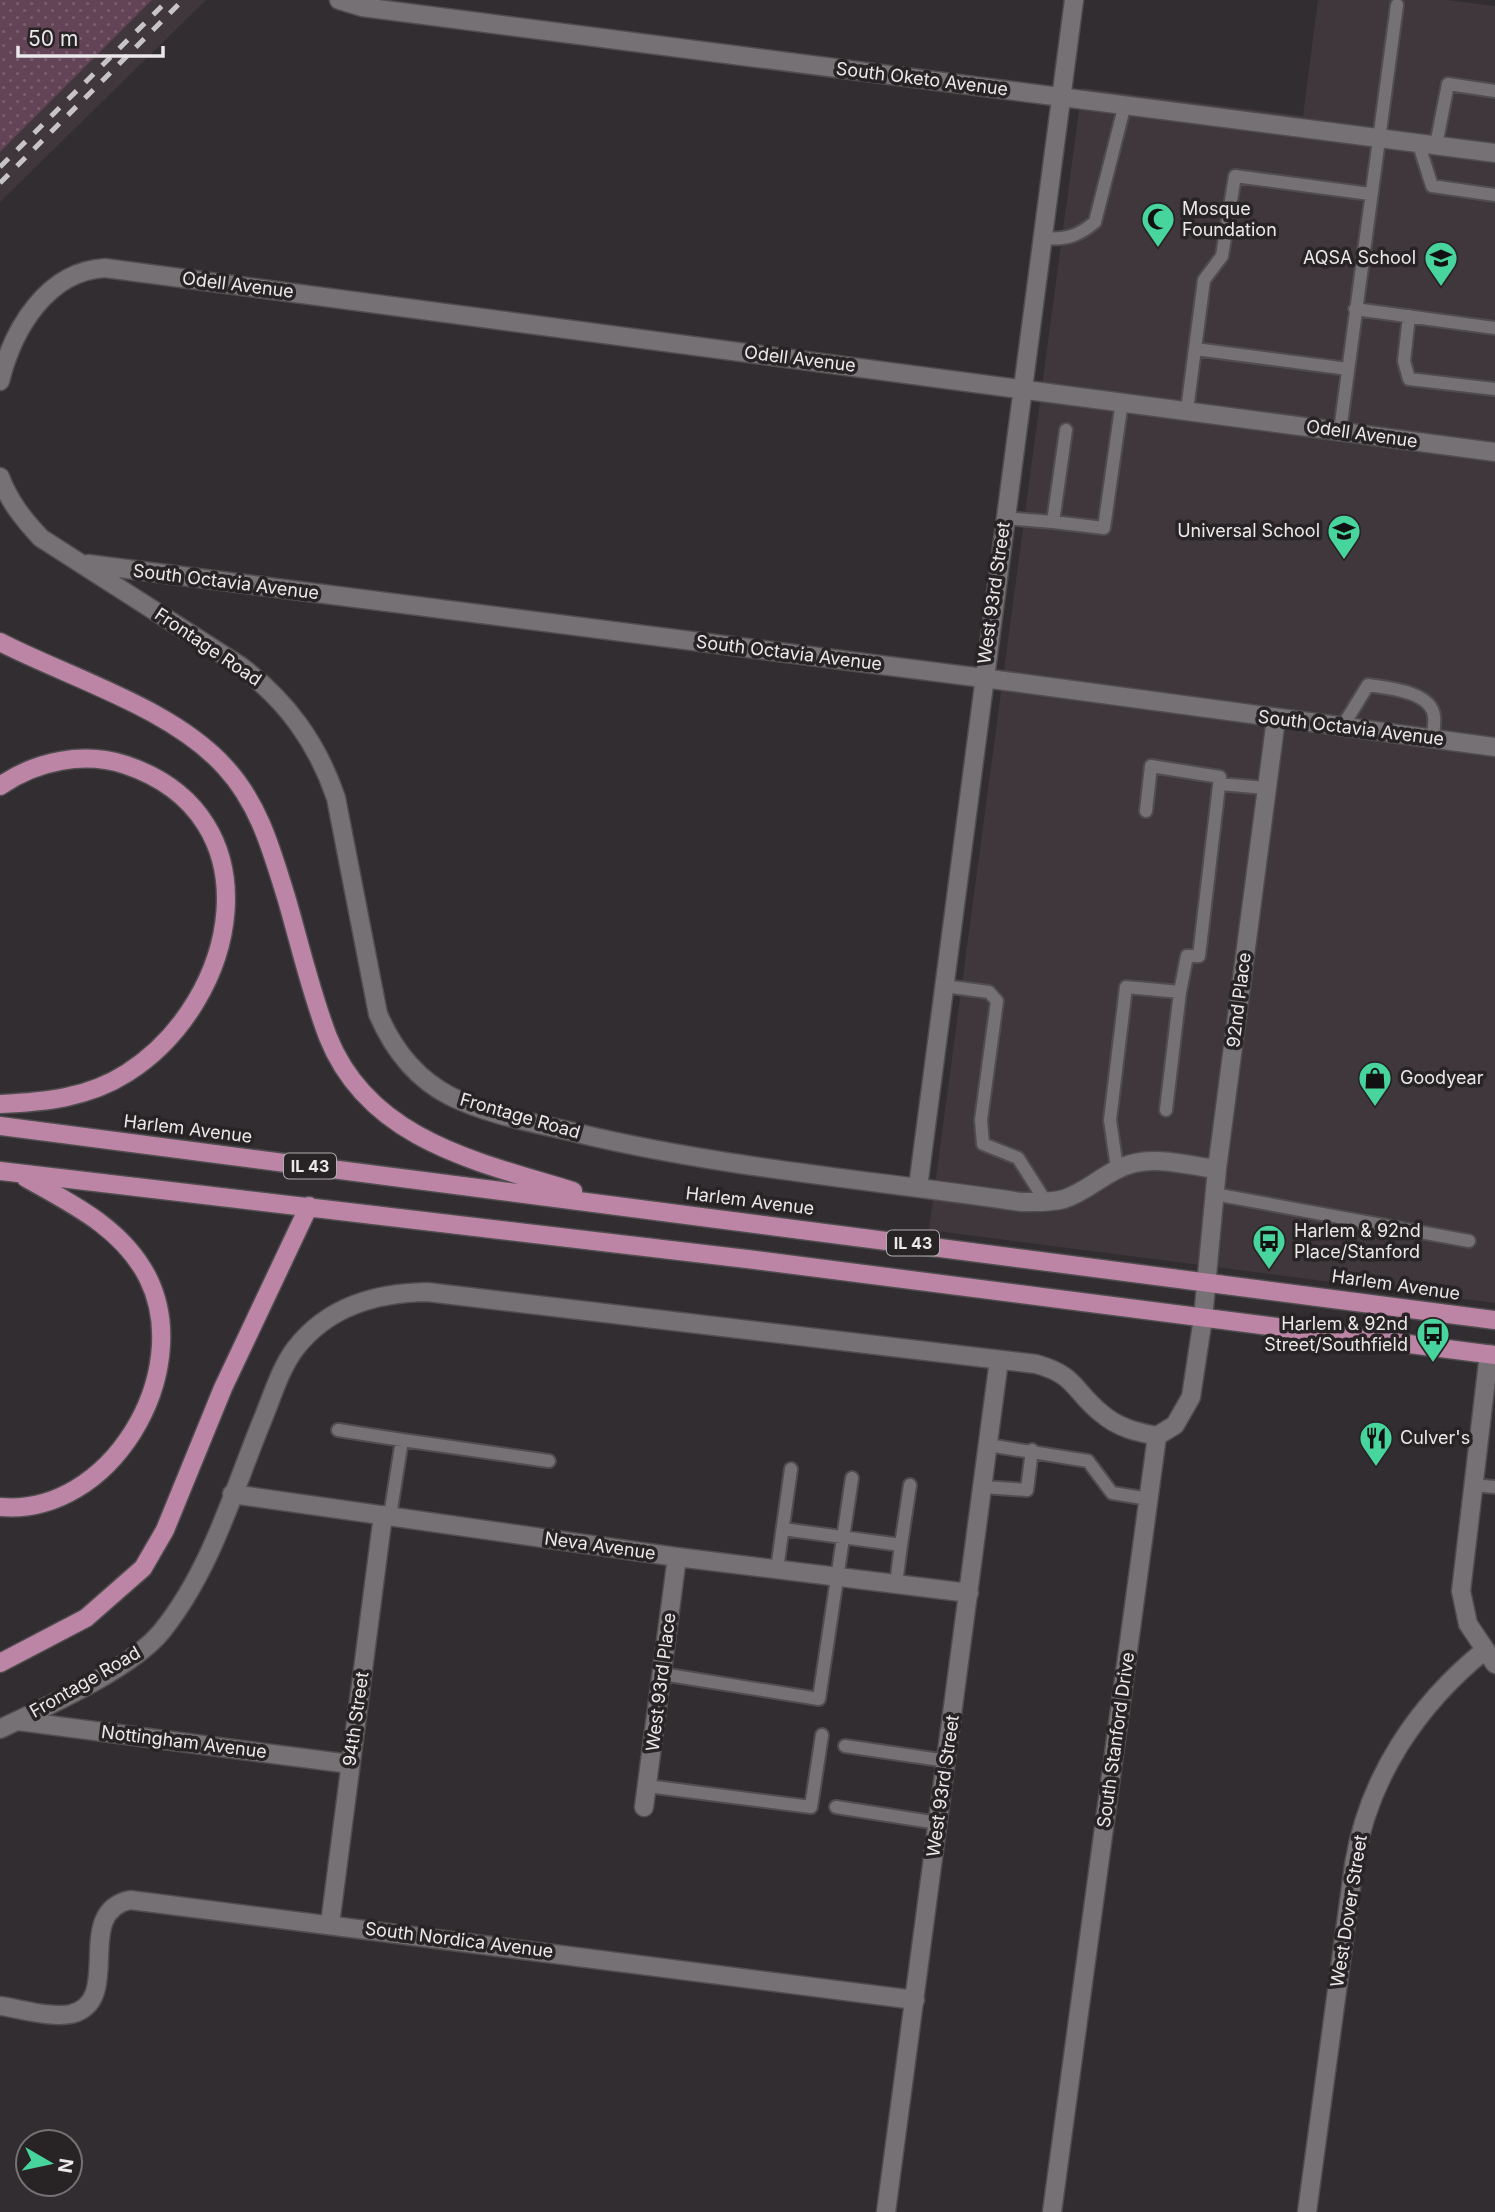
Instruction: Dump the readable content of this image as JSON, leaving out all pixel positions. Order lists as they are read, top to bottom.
{
  "streets": {
    "main road": ["Harlem Avenue", "IL 43"],
    "street": [
      "South Oketo Avenue",
      "Odell Avenue",
      "South Octavia Avenue",
      "West 93rd Street",
      "Frontage Road",
      "92nd Place",
      "Neva Avenue",
      "West 93rd Place",
      "94th Street",
      "South Stanford Drive",
      "Nottingham Avenue",
      "West Dover Street",
      "South Nordica Avenue"
    ]
  },
  "crossings": [
    ["South Oketo Avenue", "West 93rd Street"],
    ["Odell Avenue", "West 93rd Street"],
    ["South Octavia Avenue", "West 93rd Street"],
    ["South Octavia Avenue", "Frontage Road"],
    ["South Octavia Avenue", "92nd Place"],
    ["West 93rd Street", "Frontage Road"],
    ["West 93rd Street", "Neva Avenue"],
    ["West 93rd Street", "South Nordica Avenue"],
    ["Frontage Road", "92nd Place"],
    ["Frontage Road", "Neva Avenue"],
    ["Frontage Road", "South Stanford Drive"],
    ["Frontage Road", "Nottingham Avenue"],
    ["92nd Place", "Harlem Avenue"],
    ["Neva Avenue", "West 93rd Place"],
    ["Neva Avenue", "94th Street"],
    ["94th Street", "Nottingham Avenue"],
    ["94th Street", "South Nordica Avenue"]
  ],
  "places": {
    "mosque": ["Mosque Foundation"],
    "school or university": ["AQSA School", "Universal School"],
    "shop": ["Goodyear"],
    "bus stop": ["Harlem & 92nd Place/Stanford", "Harlem & 92nd Street/Southfield"],
    "restaurant": ["Culver's"]
  },
  "scale_bar": "50 m",
  "north": "right"
}
